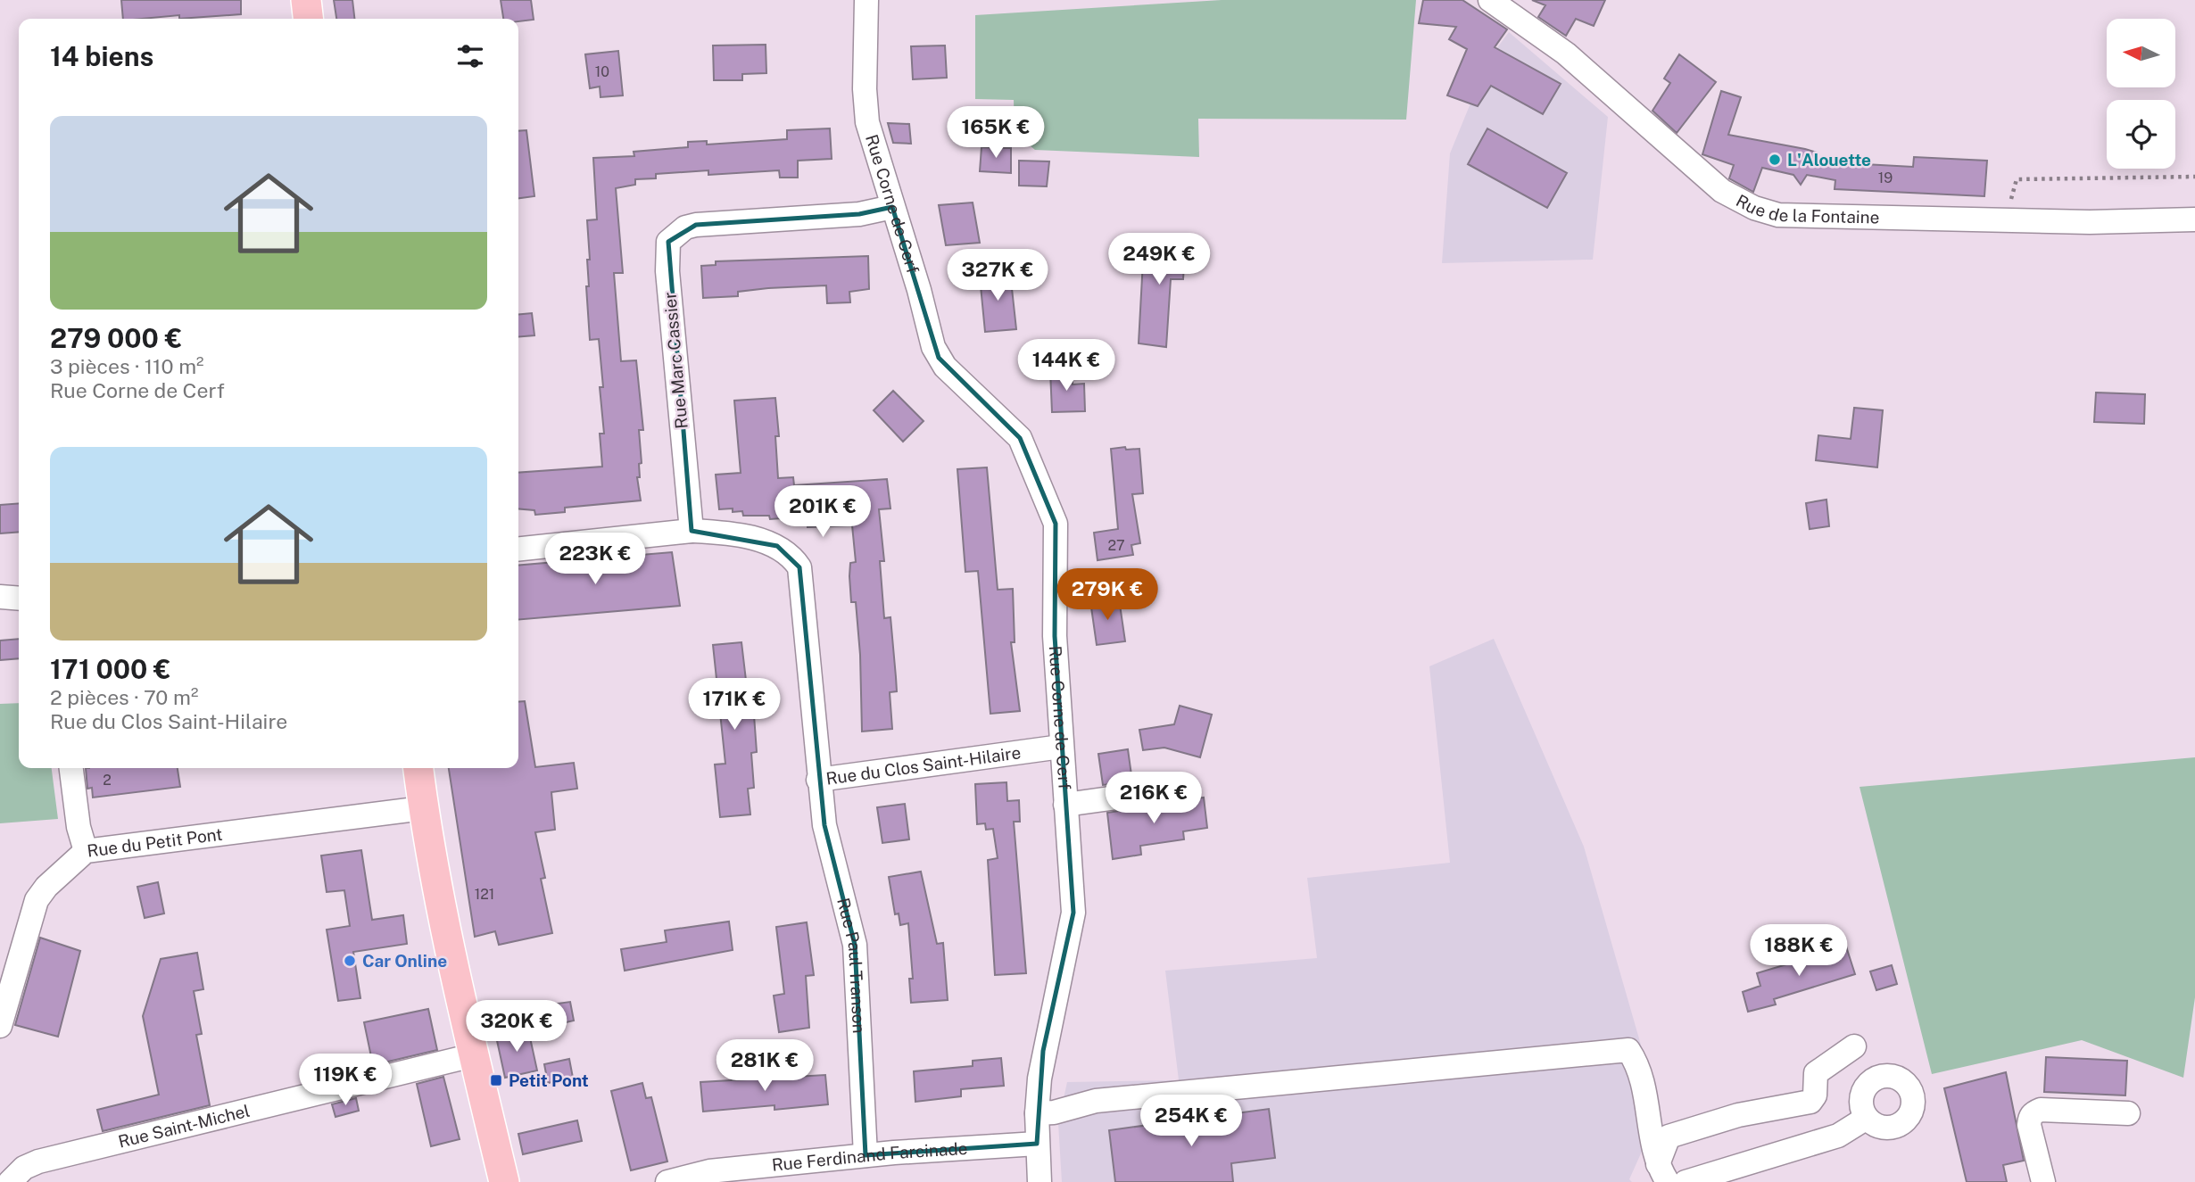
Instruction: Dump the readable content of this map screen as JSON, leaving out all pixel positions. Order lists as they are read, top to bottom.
{
  "streets": {
    "street": [
      "Rue Corne de Cerf",
      "Rue de la Fontaine",
      "Rue Marc Cassier",
      "Rue du Clos Saint-Hilaire",
      "Rue du Petit Pont",
      "Rue Paul Transon",
      "Rue Saint-Michel",
      "Rue Ferdinand Farcinade"
    ]
  },
  "crossings": [
    ["Rue Corne de Cerf", "Rue Marc Cassier"],
    ["Rue Corne de Cerf", "Rue du Clos Saint-Hilaire"],
    ["Rue Corne de Cerf", "Rue Ferdinand Farcinade"],
    ["Rue Marc Cassier", "Rue du Clos Saint-Hilaire"],
    ["Rue du Clos Saint-Hilaire", "Rue Paul Transon"],
    ["Rue Paul Transon", "Rue Ferdinand Farcinade"]
  ],
  "places": {
    "other": ["L'Alouette", "Car Online"],
    "transit": ["Petit Pont"]
  },
  "house_numbers": [
    "10",
    "19",
    "27",
    "2",
    "121"
  ],
  "north": "left",
  "page": {
    "heading": "14 biens",
    "list": [
      {
        "name": "279 000 €",
        "note": "3 pièces · 110 m² · Rue Corne de Cerf"
      },
      {
        "name": "171 000 €",
        "note": "2 pièces · 70 m² · Rue du Clos Saint-Hilaire"
      }
    ],
    "price": [
      "165K €",
      "249K €",
      "327K €",
      "144K €",
      "201K €",
      "223K €",
      "279K €",
      "171K €",
      "216K €",
      "188K €",
      "320K €",
      "281K €",
      "119K €",
      "254K €"
    ]
  }
}
